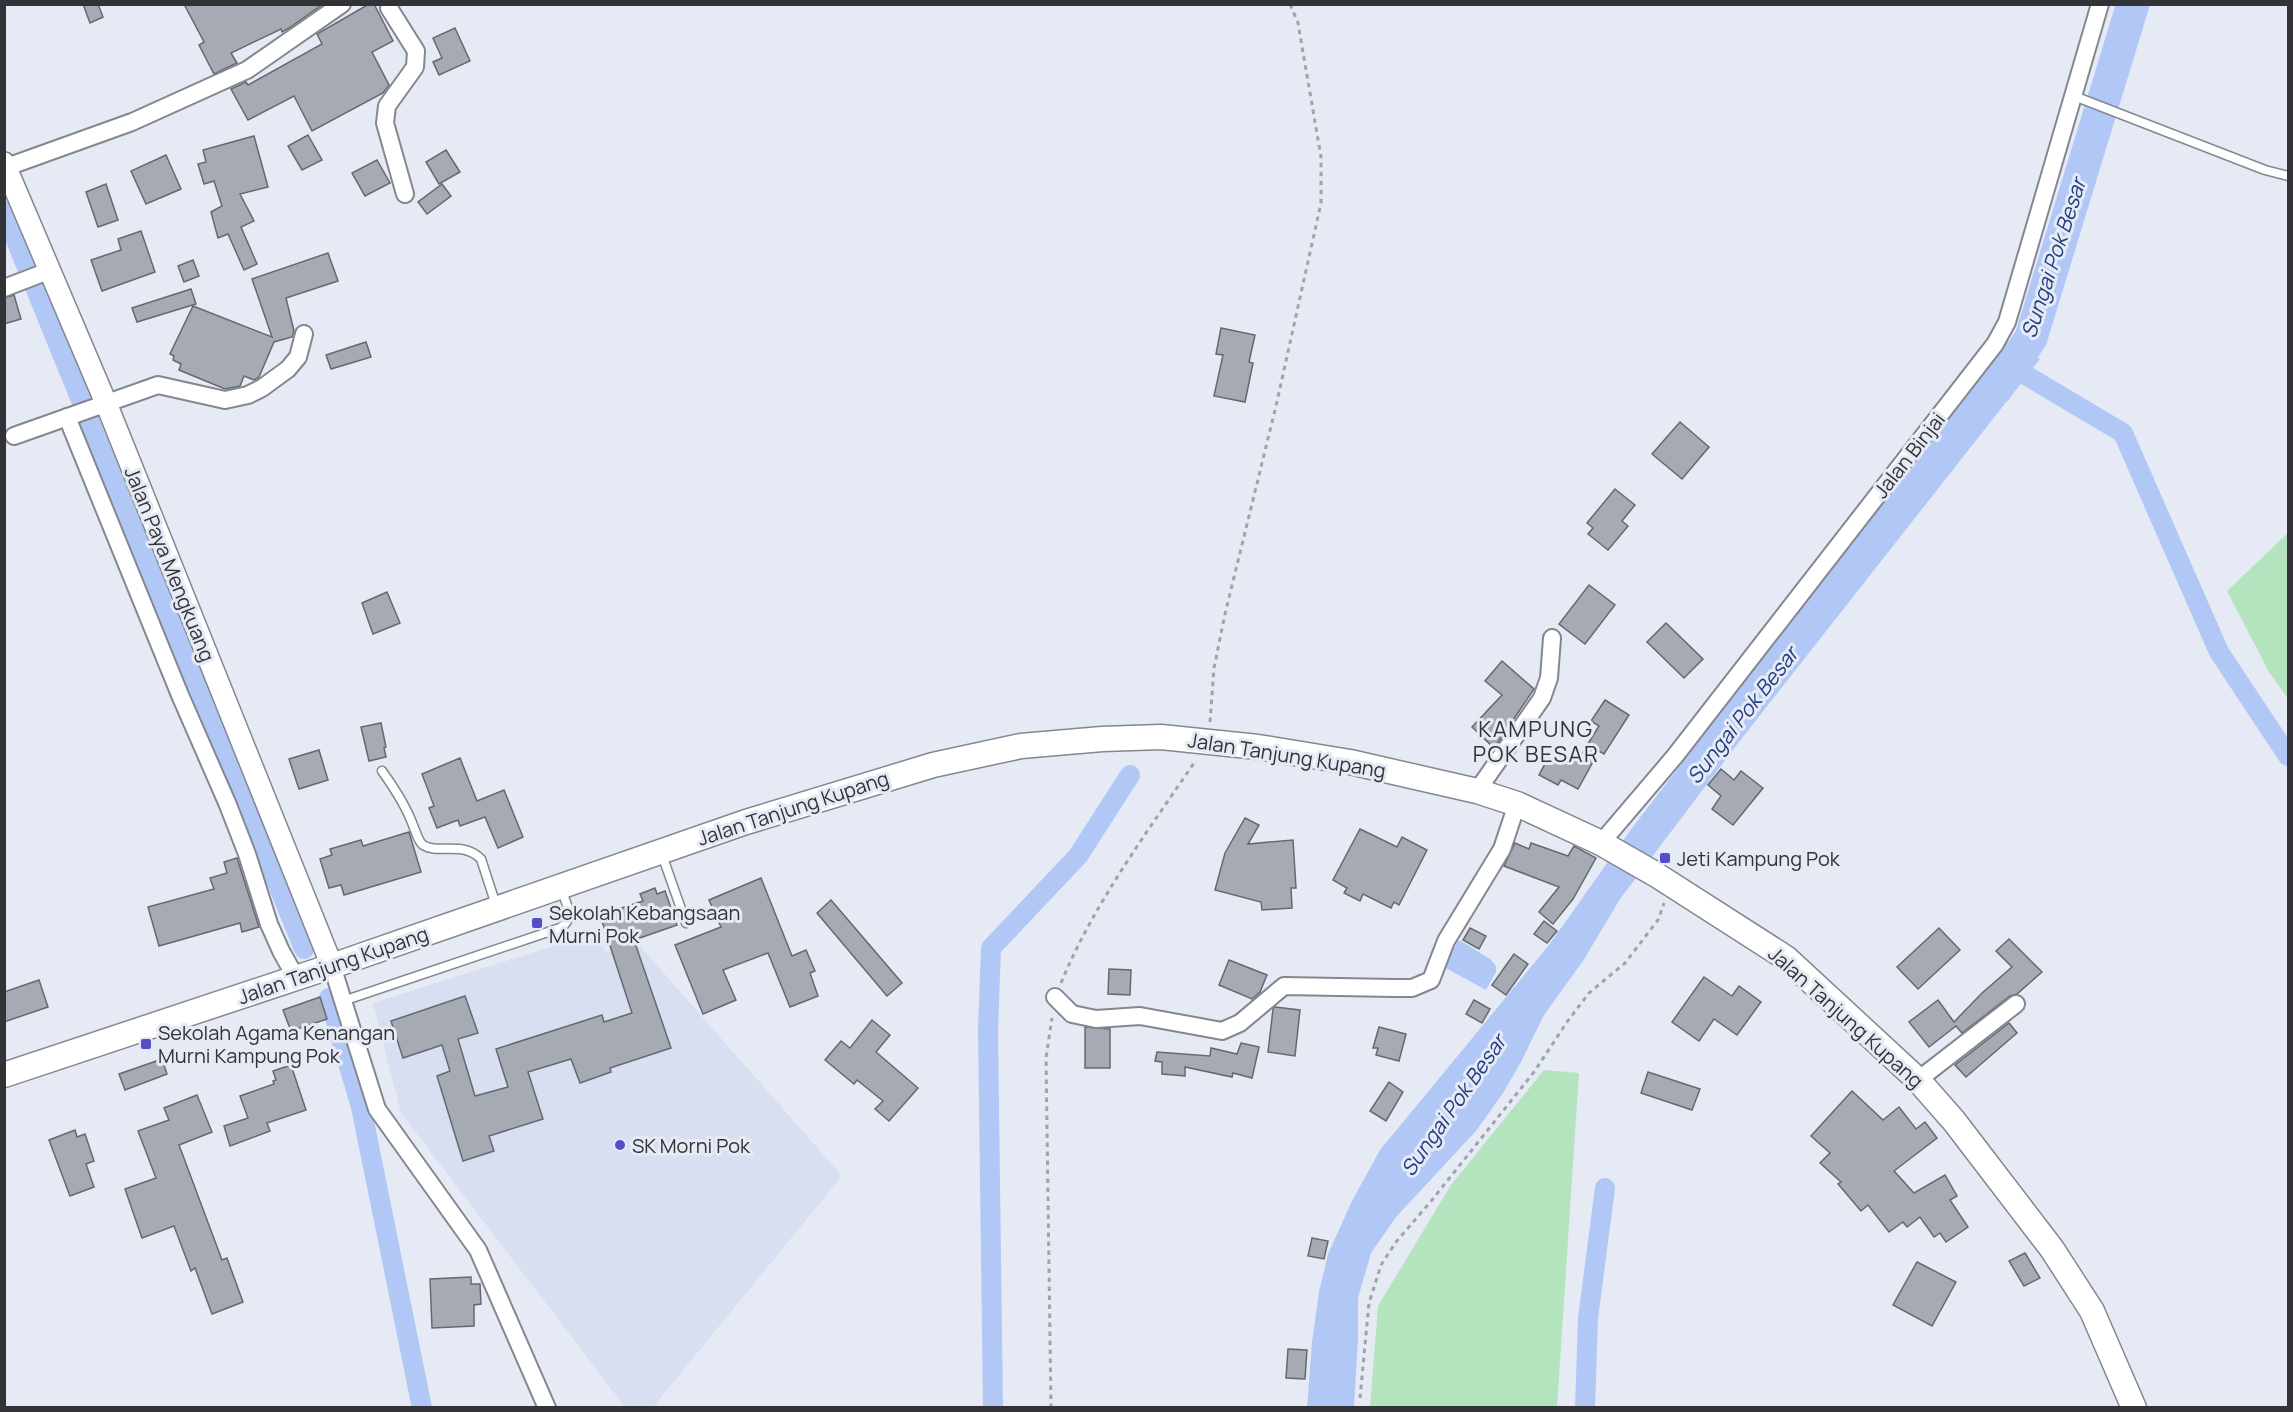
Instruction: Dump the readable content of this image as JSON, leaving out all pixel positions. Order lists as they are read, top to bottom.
{
  "streets": {
    "main road": ["Jalan Tanjung Kupang"],
    "street": ["Jalan Binjai", "Jalan Paya Mengkuang"]
  },
  "crossings": [
    ["Jalan Binjai", "Jalan Tanjung Kupang"],
    ["Jalan Paya Mengkuang", "Jalan Tanjung Kupang"]
  ],
  "districts": ["KAMPUNG POK BESAR"],
  "water": ["Sungai Pok Besar"],
  "places": {
    "transit": ["Jeti Kampung Pok", "Sekolah Kebangsaan Murni Pok", "Sekolah Agama Kenangan Murni Kampung Pok"],
    "other": ["SK Morni Pok"]
  }
}
